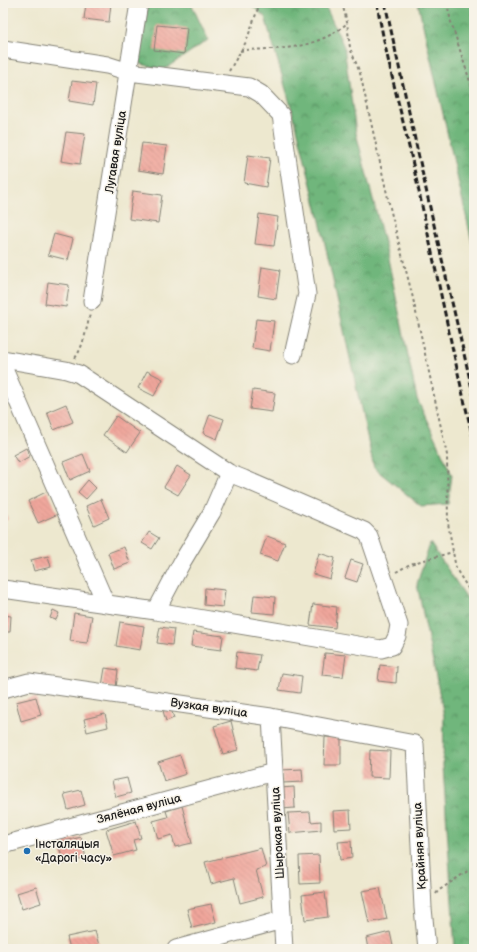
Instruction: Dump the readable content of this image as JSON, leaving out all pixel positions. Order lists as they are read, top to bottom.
{
  "streets": {
    "street": [
      "Лугавая вуліца",
      "Вузкая вуліца",
      "Зялёная вуліца",
      "Шырокая вуліца",
      "Крайняя вуліца"
    ]
  },
  "crossings": [
    ["Вузкая вуліца", "Шырокая вуліца"],
    ["Вузкая вуліца", "Крайняя вуліца"],
    ["Зялёная вуліца", "Шырокая вуліца"]
  ],
  "places": ["Інсталяцыя «Дарогі часу»"]
}
